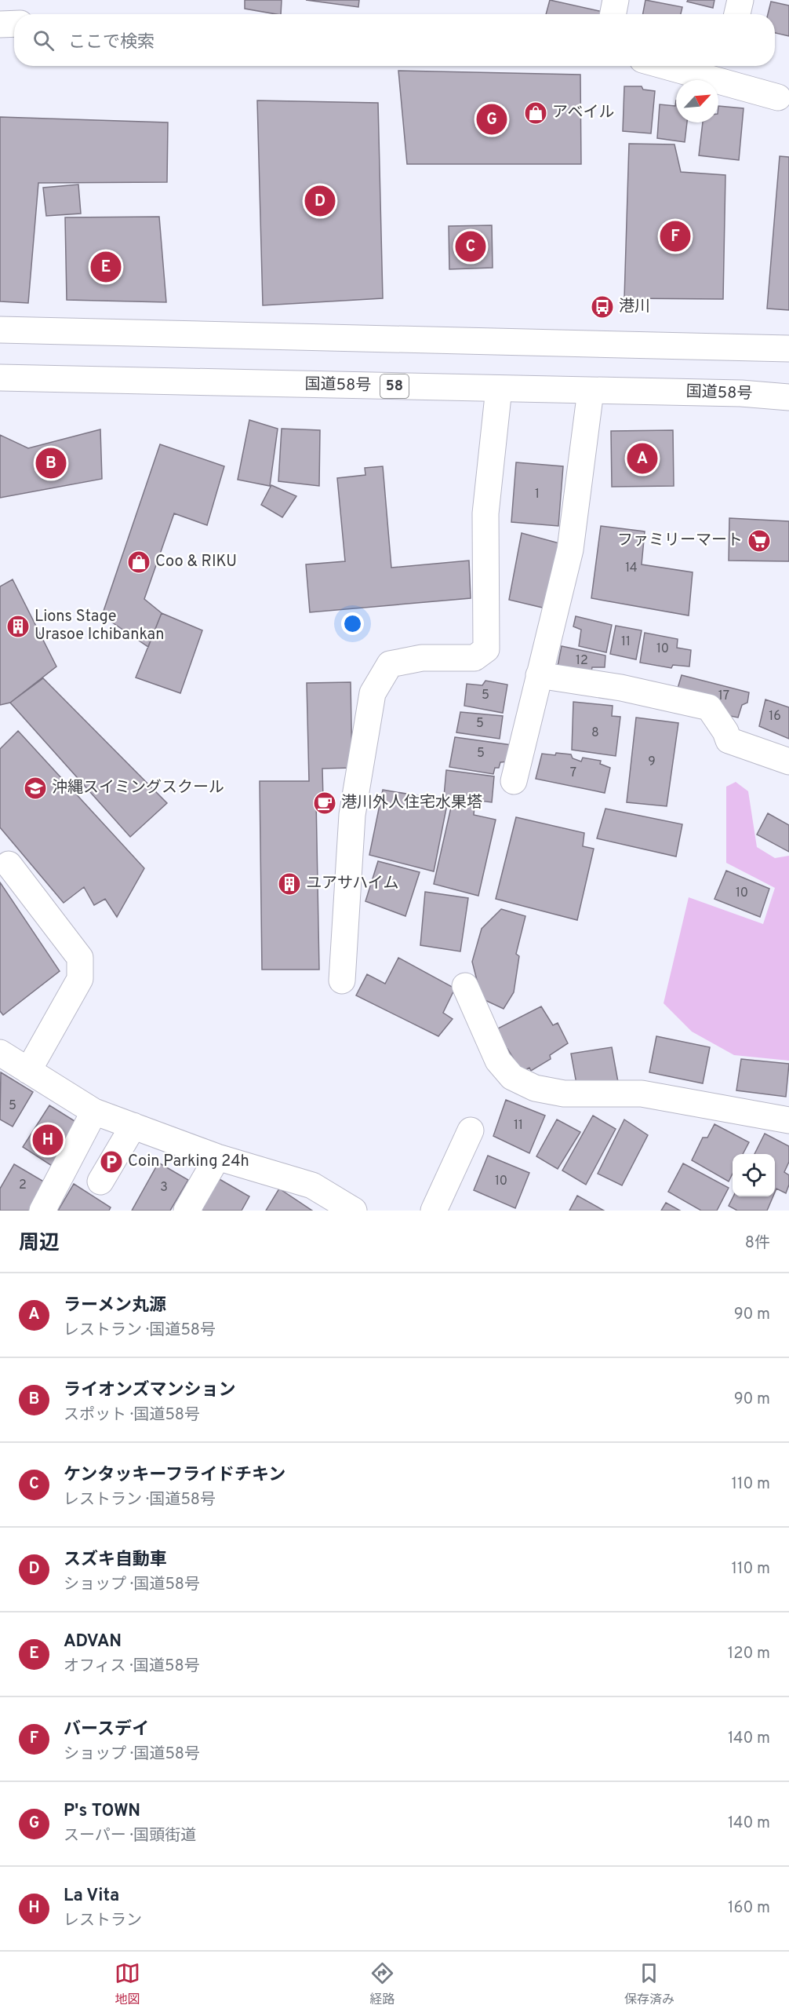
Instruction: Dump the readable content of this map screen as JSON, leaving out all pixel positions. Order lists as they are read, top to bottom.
{
  "streets": {
    "main road": ["国道58号", "58"]
  },
  "places": {
    "shop": ["アベイル", "Coo & RIKU"],
    "bus stop": ["港川"],
    "supermarket": ["ファミリーマート"],
    "building": ["Lions Stage Urasoe Ichibankan", "ユアサハイム"],
    "school or university": ["沖縄スイミングスクール"],
    "cafe": ["港川外人住宅水果塔"],
    "parking": ["Coin Parking 24h"]
  },
  "house_numbers": [
    "1",
    "14",
    "11",
    "10",
    "12",
    "5",
    "17",
    "16",
    "5",
    "8",
    "5",
    "9",
    "7",
    "10",
    "5",
    "11",
    "10",
    "2",
    "3"
  ],
  "north": "top right",
  "page": {
    "search": "ここで検索",
    "pins": [
      "G",
      "D",
      "F",
      "C",
      "E",
      "A",
      "B",
      "H"
    ],
    "heading": ["周辺", "8件"],
    "list": [
      {
        "mark": "A",
        "name": "ラーメン丸源",
        "note": "レストラン · 国道58号",
        "value": "90 m"
      },
      {
        "mark": "B",
        "name": "ライオンズマンション",
        "note": "スポット · 国道58号",
        "value": "90 m"
      },
      {
        "mark": "C",
        "name": "ケンタッキーフライドチキン",
        "note": "レストラン · 国道58号",
        "value": "110 m"
      },
      {
        "mark": "D",
        "name": "スズキ自動車",
        "note": "ショップ · 国道58号",
        "value": "110 m"
      },
      {
        "mark": "E",
        "name": "ADVAN",
        "note": "オフィス · 国道58号",
        "value": "120 m"
      },
      {
        "mark": "F",
        "name": "バースデイ",
        "note": "ショップ · 国道58号",
        "value": "140 m"
      },
      {
        "mark": "G",
        "name": "P's TOWN",
        "note": "スーパー · 国頭街道",
        "value": "140 m"
      },
      {
        "mark": "H",
        "name": "La Vita",
        "note": "レストラン",
        "value": "160 m"
      }
    ],
    "nav": ["地図", "経路", "保存済み"]
  }
}
